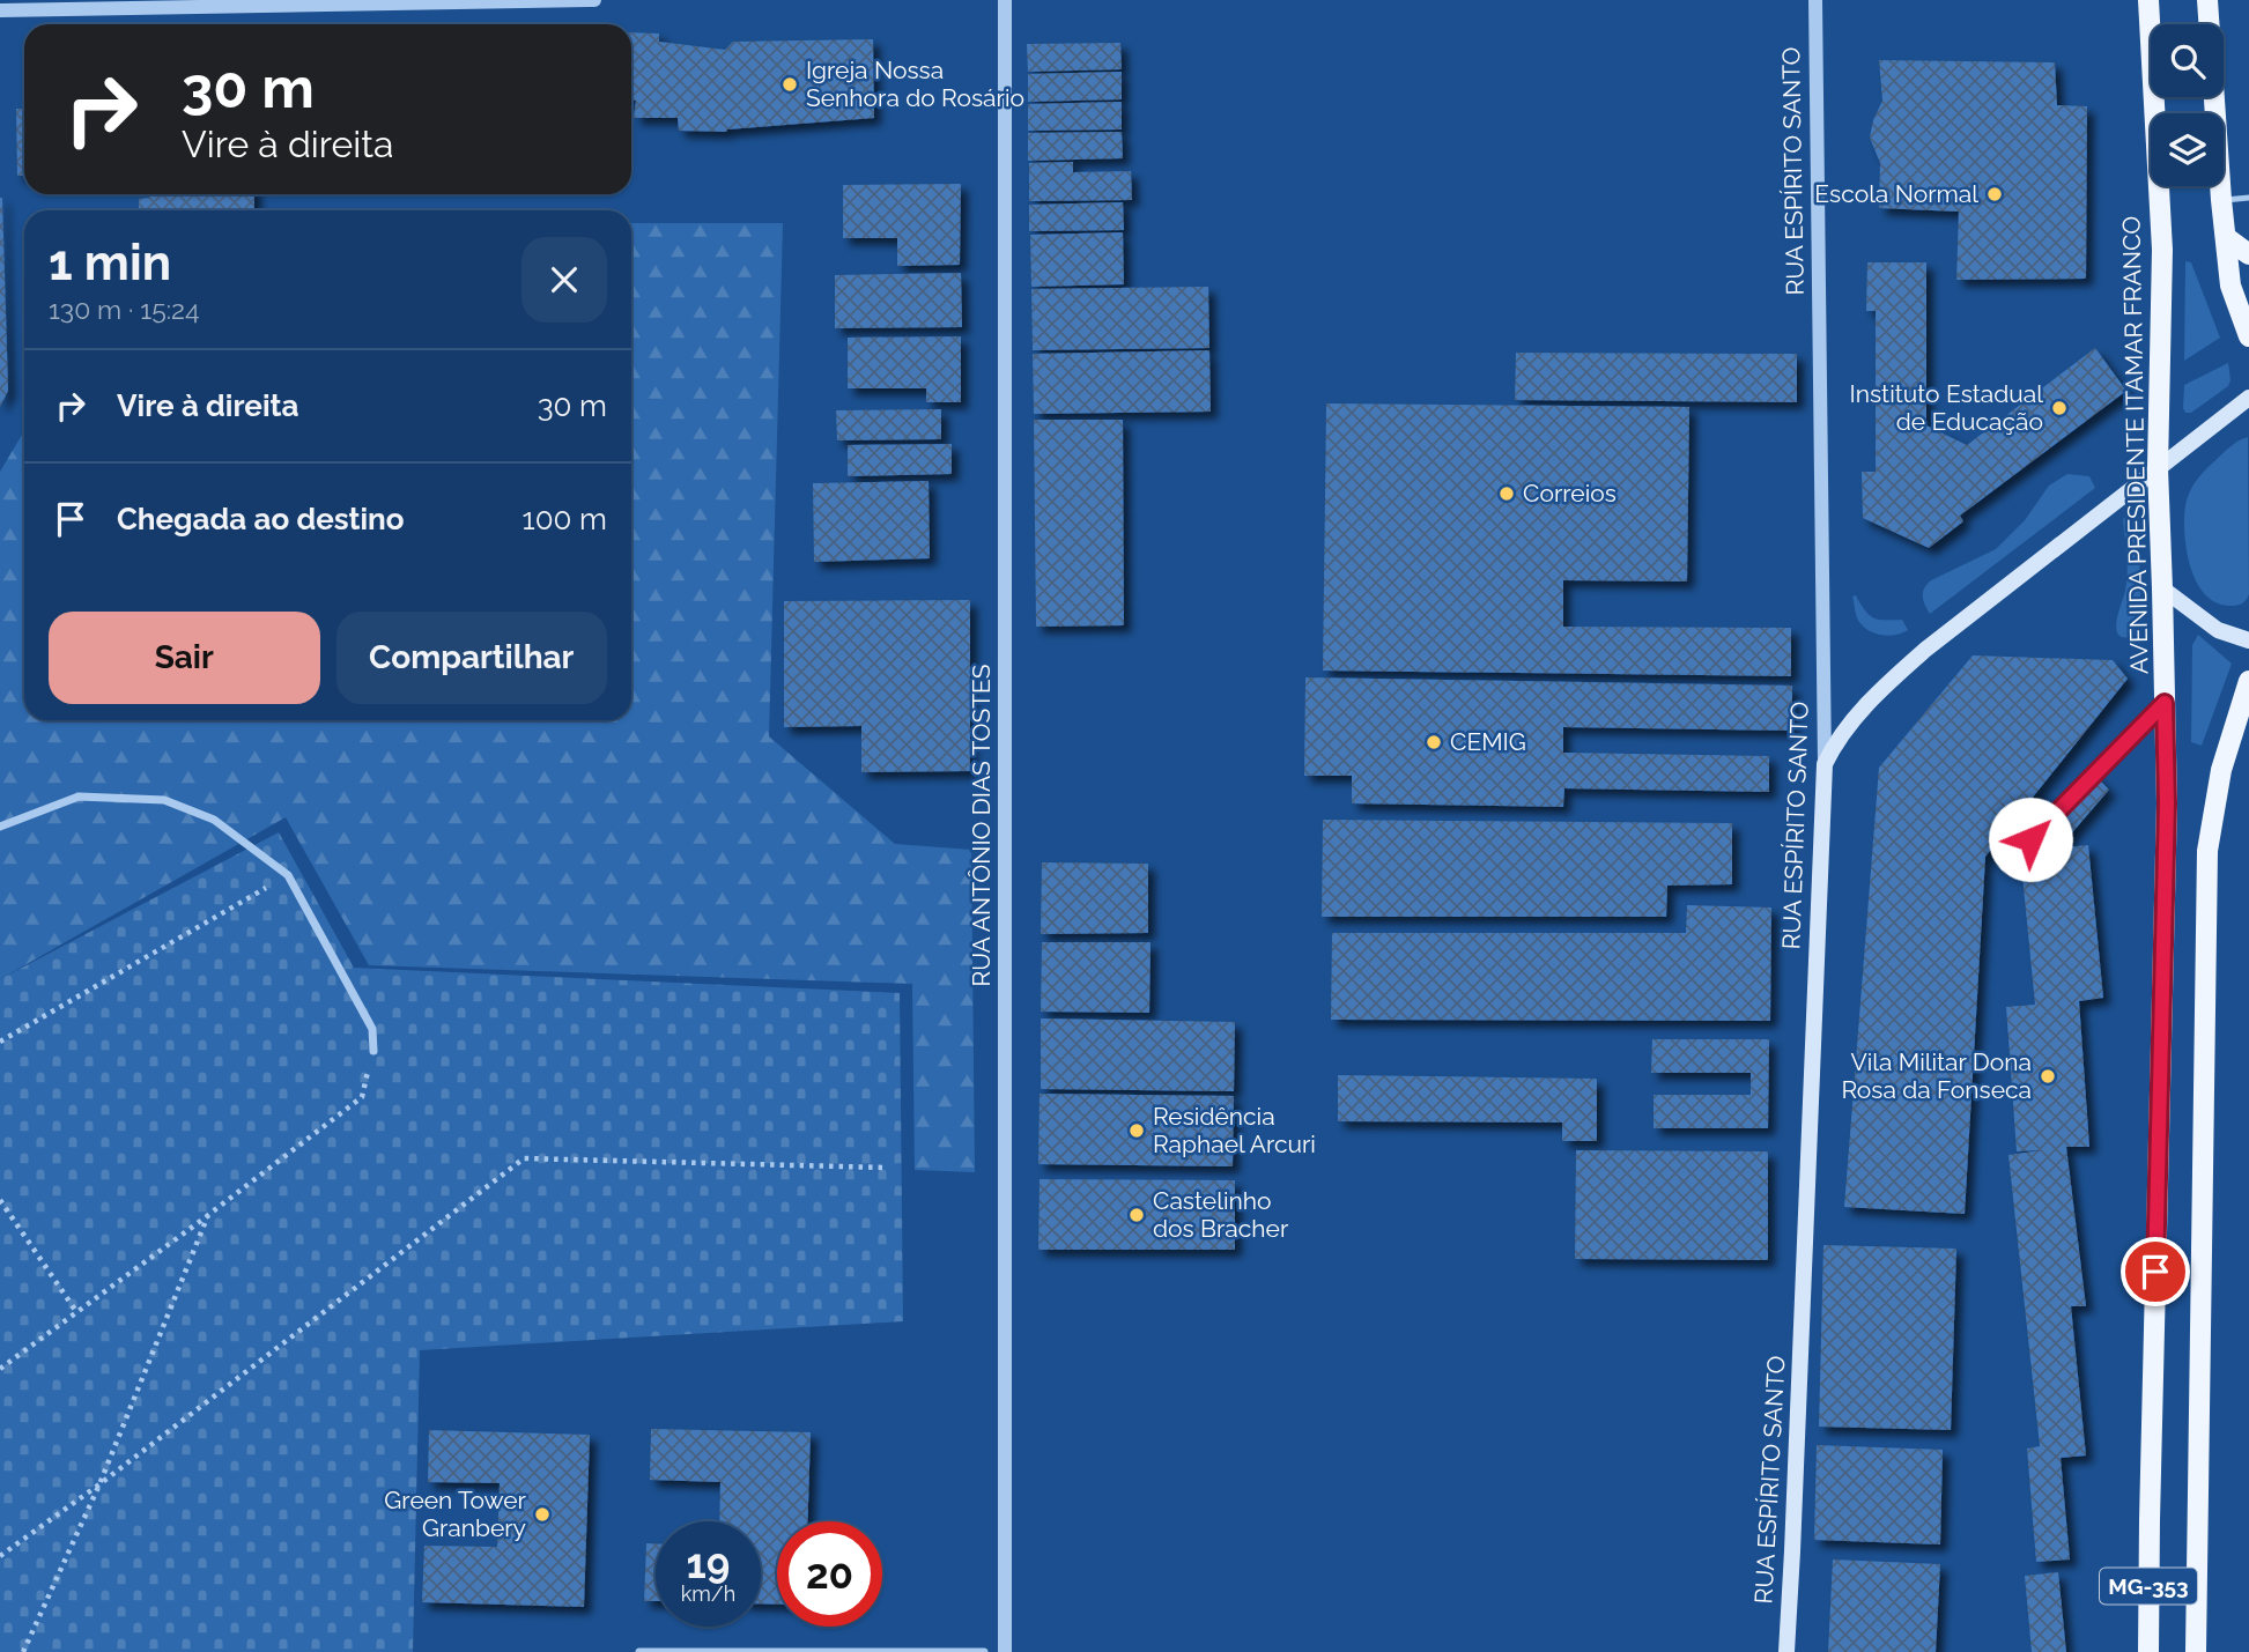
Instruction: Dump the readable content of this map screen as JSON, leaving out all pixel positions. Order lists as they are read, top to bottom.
{
  "streets": {
    "main road": ["RUA ESPÍRITO SANTO", "AVENIDA PRESIDENTE ITAMAR FRANCO", "MG-353"],
    "street": ["RUA ANTÔNIO DIAS TOSTES"]
  },
  "places": [
    "Igreja Nossa Senhora do Rosário",
    "Escola Normal",
    "Instituto Estadual de Educação",
    "Correios",
    "CEMIG",
    "Vila Militar Dona Rosa da Fonseca",
    "Residência Raphael Arcuri",
    "Castelinho dos Bracher",
    "Green Tower Granbery"
  ],
  "page": {
    "turn": ["30 m", "Vire à direita"],
    "heading": ["1 min", "130 m · 15:24"],
    "list": [
      {
        "name": "Vire à direita",
        "value": "30 m"
      },
      {
        "name": "Chegada ao destino",
        "value": "100 m"
      }
    ],
    "buttons": ["Sair", "Compartilhar"],
    "speed": "19 km/h",
    "limit": "20"
  }
}
